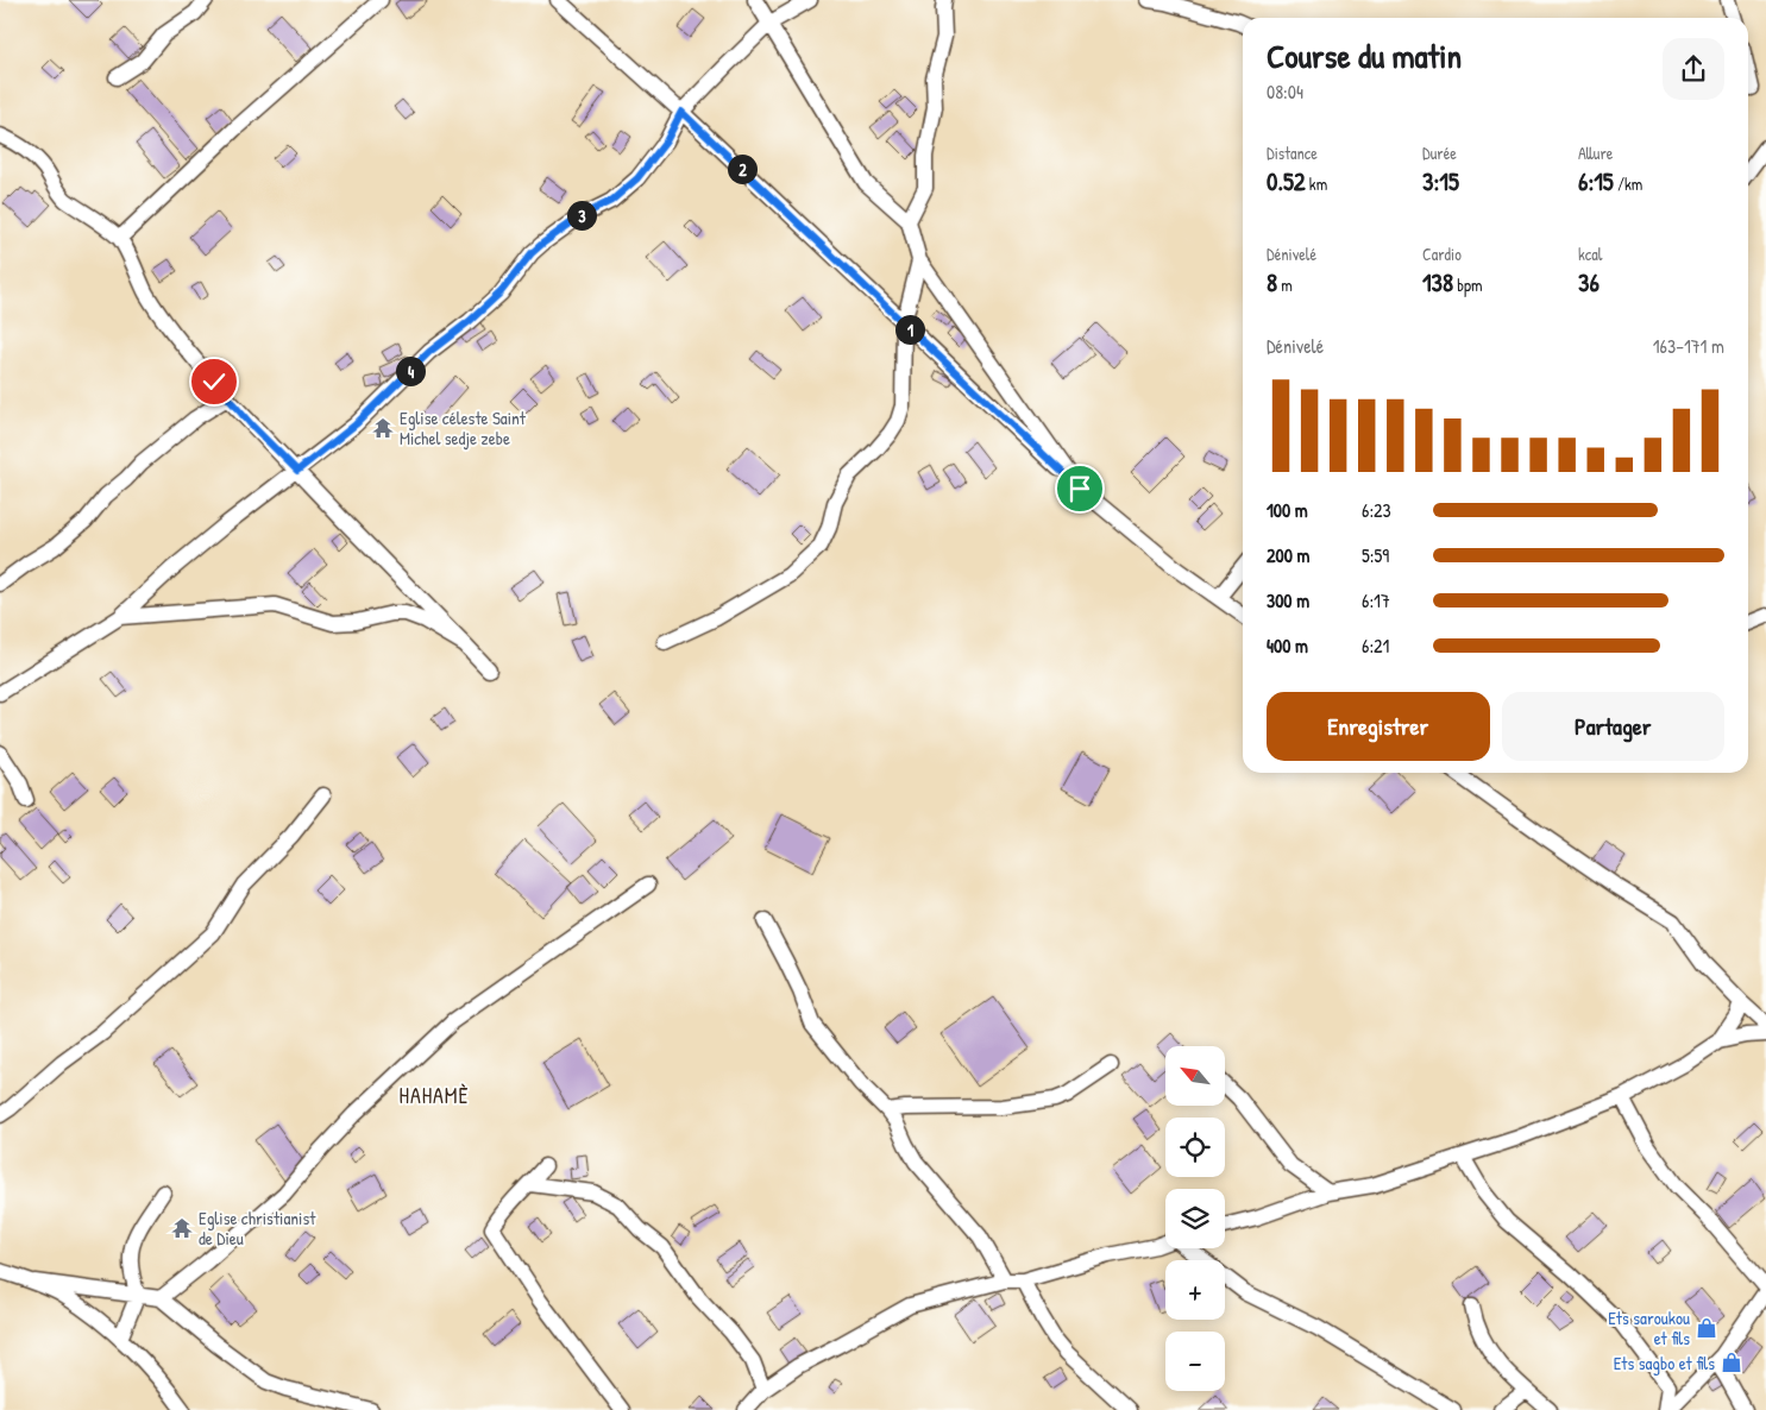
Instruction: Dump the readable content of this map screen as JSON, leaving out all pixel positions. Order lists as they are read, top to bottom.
{
  "districts": ["HAHAMÈ"],
  "places": {
    "temple": ["Eglise céleste Saint Michel sedje zebe", "Eglise christianist de Dieu"],
    "shop": ["Ets saroukou et fils", "Ets sagbo et fils"]
  },
  "north": "top left",
  "page": {
    "heading": ["Course du matin", "08:04"],
    "stats": [
      ["Distance", "0.52 km"],
      ["Durée", "3:15"],
      ["Allure", "6:15 /km"],
      ["Dénivelé", "8 m"],
      ["Cardio", "138 bpm"],
      ["kcal", "36"]
    ],
    "pins": [
      "2",
      "3",
      "1",
      "4"
    ],
    "chart": ["Dénivelé", "163–171 m"],
    "list": [
      {
        "name": "100 m",
        "note": "6:23"
      },
      {
        "name": "200 m",
        "note": "5:59"
      },
      {
        "name": "300 m",
        "note": "6:17"
      },
      {
        "name": "400 m",
        "note": "6:21"
      }
    ],
    "buttons": ["Enregistrer", "Partager"],
    "map_buttons": ["+", "−"]
  }
}
